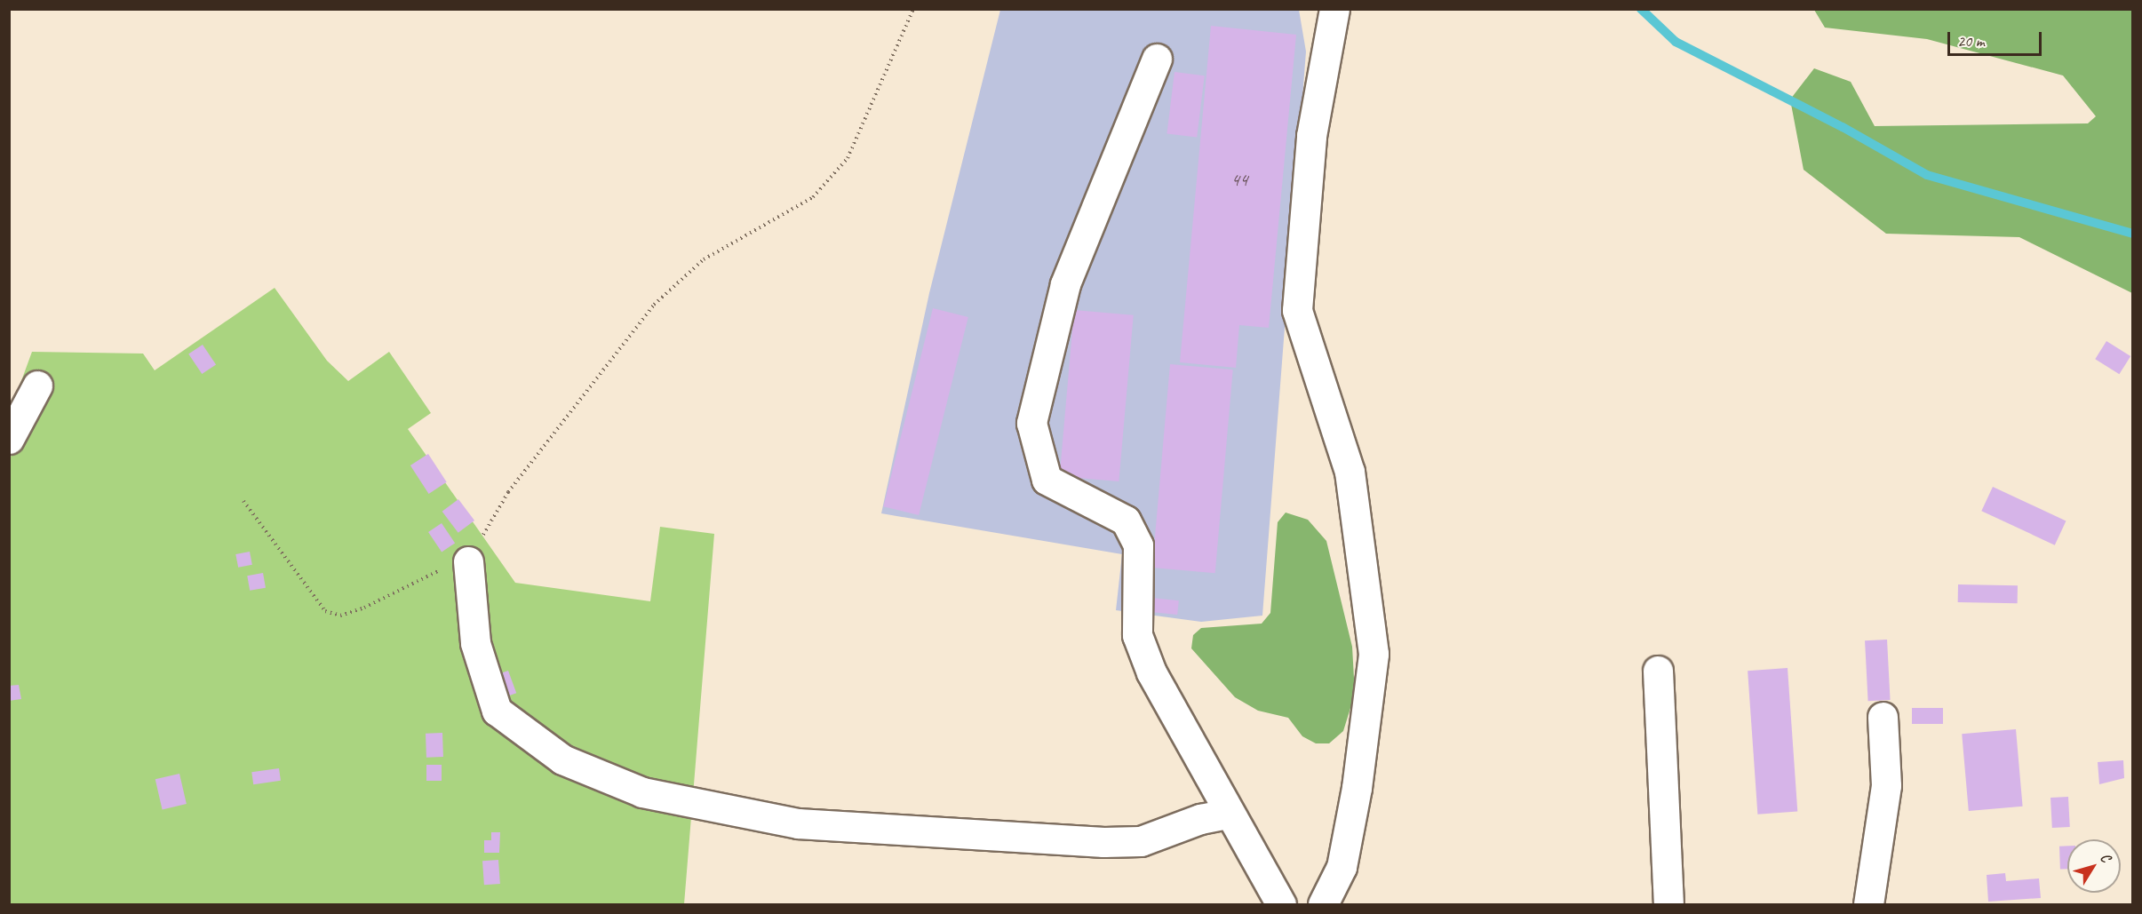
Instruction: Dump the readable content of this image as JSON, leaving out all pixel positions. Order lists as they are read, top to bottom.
{
  "house_numbers": ["44"],
  "scale_bar": "20 m",
  "north": "top right"
}
